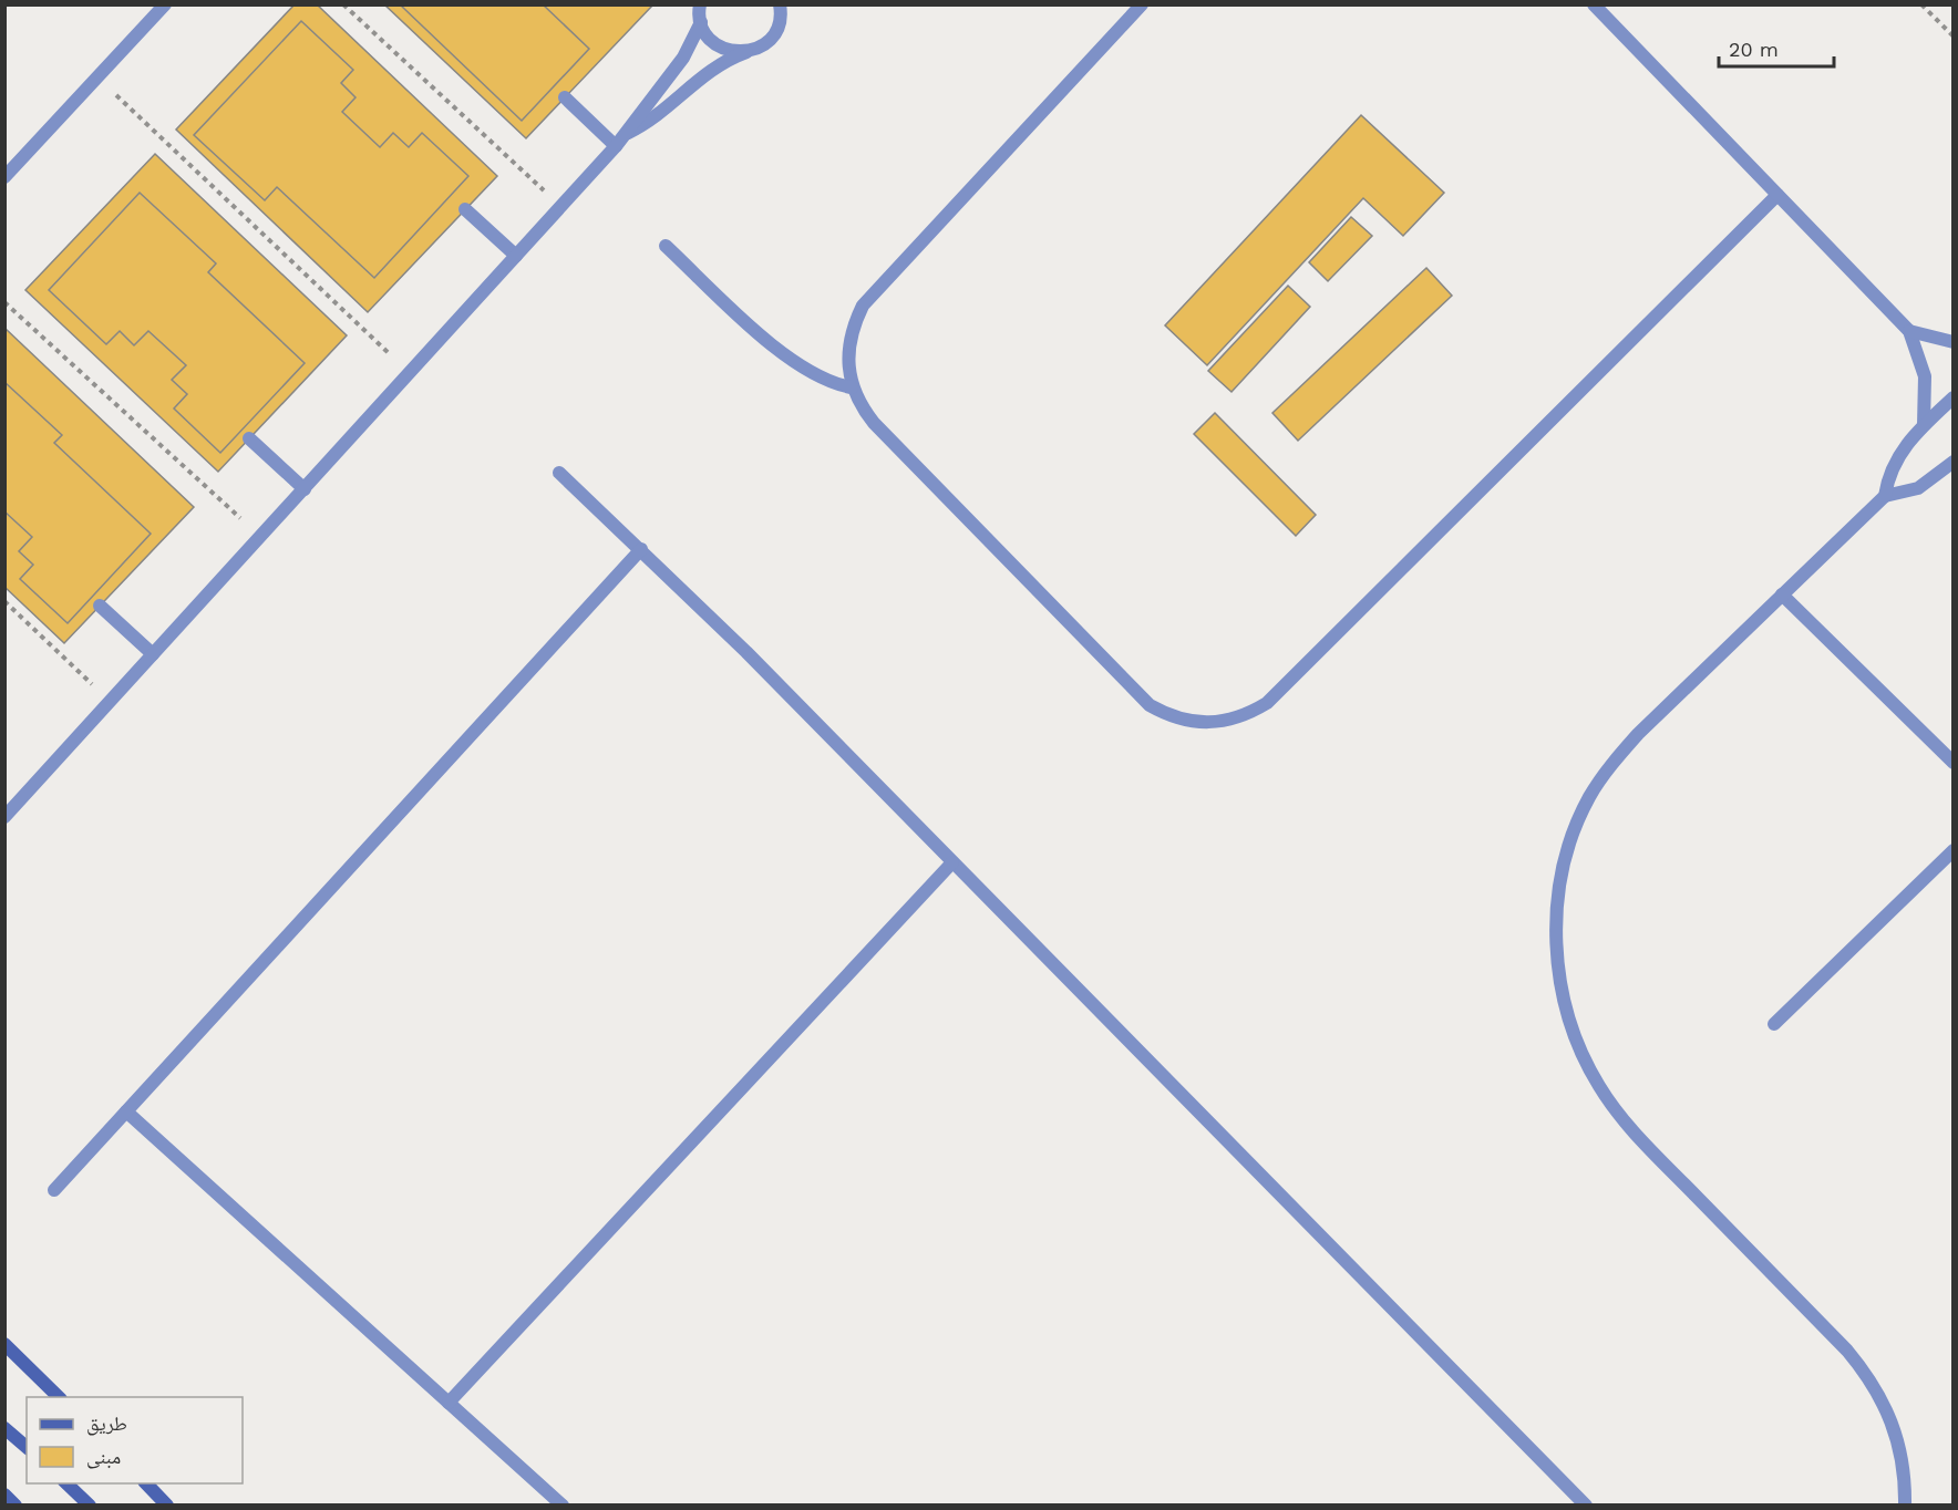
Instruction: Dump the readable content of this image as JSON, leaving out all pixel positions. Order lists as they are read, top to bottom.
{
  "legend": ["طريق", "مبنى"],
  "scale_bar": "20 m"
}
